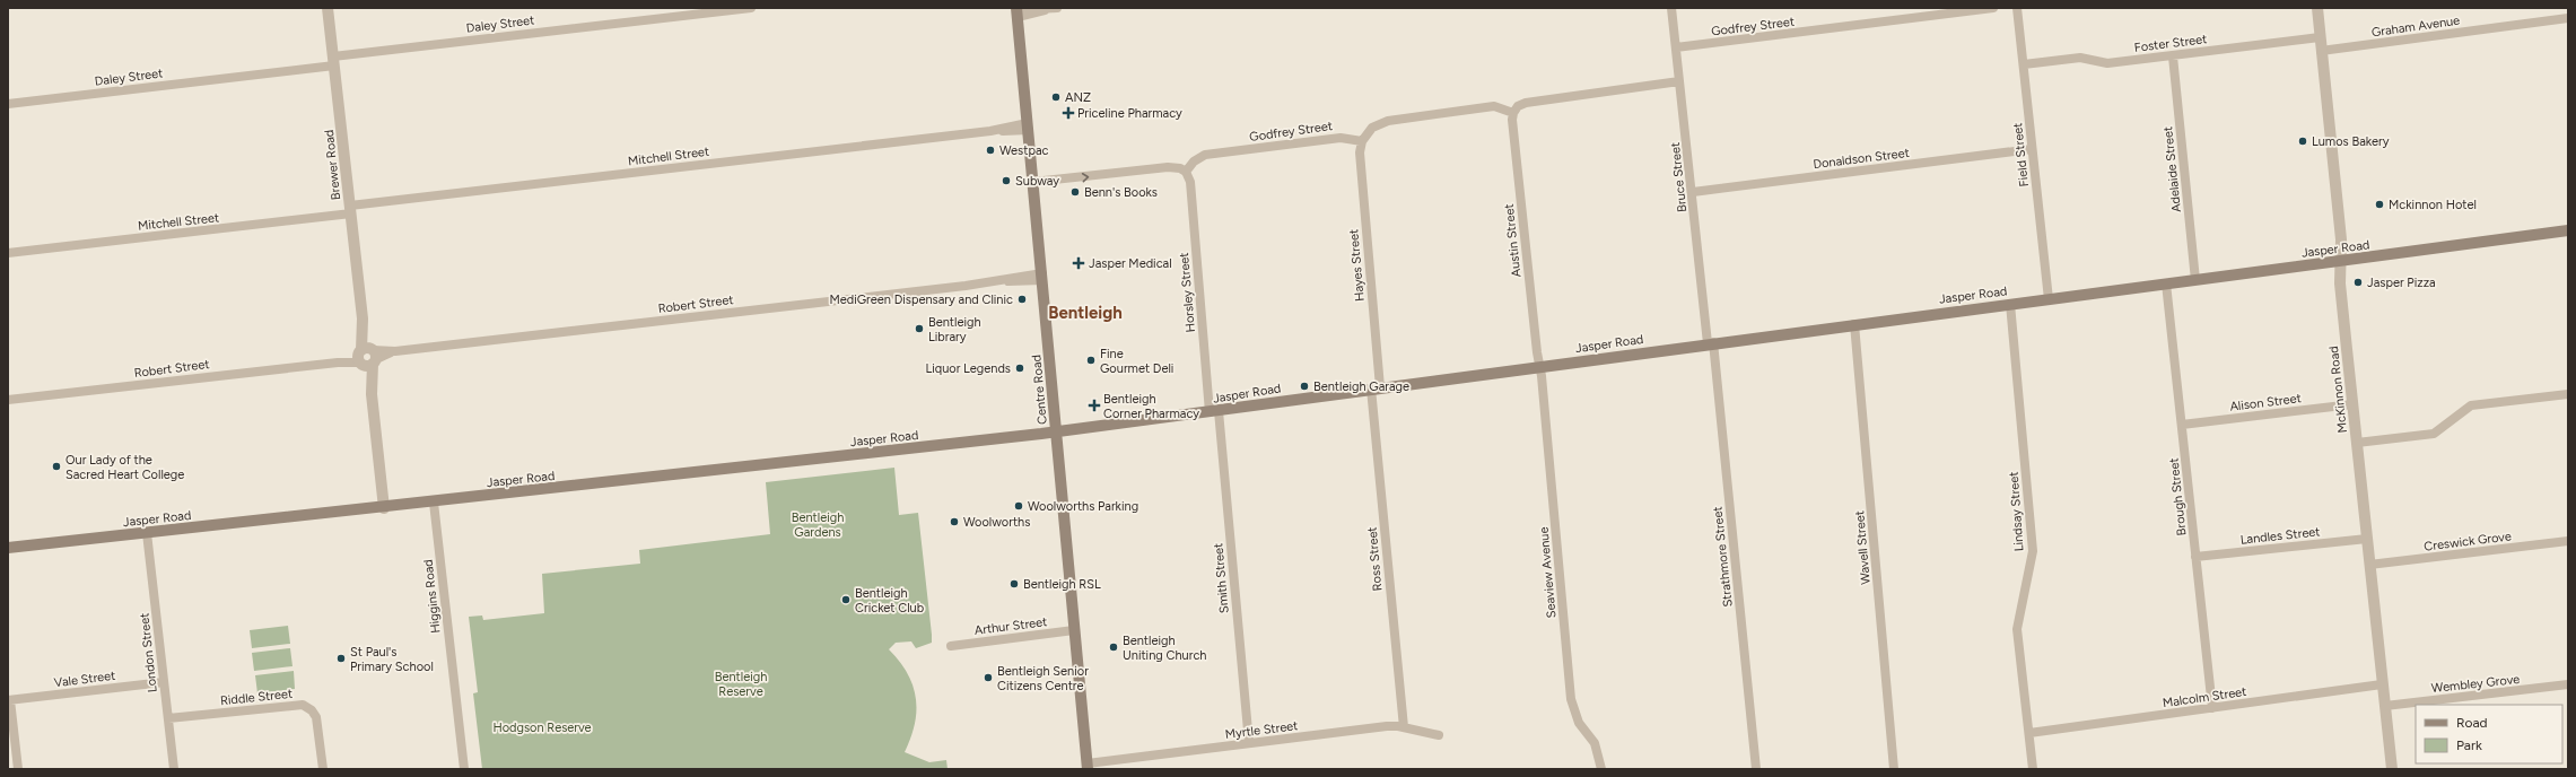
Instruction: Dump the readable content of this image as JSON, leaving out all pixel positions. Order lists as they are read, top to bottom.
{
  "streets": {
    "main road": ["Jasper Road", "Centre Road"],
    "street": [
      "Daley Street",
      "Godfrey Street",
      "Graham Avenue",
      "Foster Street",
      "Field Street",
      "Mitchell Street",
      "Donaldson Street",
      "Brewer Road",
      "Adelaide Street",
      "Bruce Street",
      "Austin Street",
      "Hayes Street",
      "Horsley Street",
      "Robert Street",
      "McKinnon Road",
      "Alison Street",
      "Brough Street",
      "Lindsay Street",
      "Landles Street",
      "Creswick Grove",
      "Wavell Street",
      "Strathmore Street",
      "Ross Street",
      "Seaview Avenue",
      "Smith Street",
      "Higgins Road",
      "Arthur Street",
      "London Street",
      "Vale Street",
      "Wembley Grove",
      "Riddle Street",
      "Malcolm Street",
      "Myrtle Street"
    ]
  },
  "crossings": [
    ["Daley Street", "Brewer Road"],
    ["Godfrey Street", "Bruce Street"],
    ["Godfrey Street", "Hayes Street"],
    ["Godfrey Street", "Horsley Street"],
    ["Graham Avenue", "McKinnon Road"],
    ["Foster Street", "Field Street"],
    ["Foster Street", "Adelaide Street"],
    ["Foster Street", "McKinnon Road"],
    ["Field Street", "Donaldson Street"],
    ["Field Street", "Jasper Road"],
    ["Mitchell Street", "Brewer Road"],
    ["Mitchell Street", "Centre Road"],
    ["Donaldson Street", "Bruce Street"],
    ["Brewer Road", "Jasper Road"],
    ["Brewer Road", "Robert Street"],
    ["Adelaide Street", "Jasper Road"],
    ["Bruce Street", "Jasper Road"],
    ["Bruce Street", "Strathmore Street"],
    ["Austin Street", "Jasper Road"],
    ["Austin Street", "Seaview Avenue"],
    ["Jasper Road", "Hayes Street"],
    ["Jasper Road", "Horsley Street"],
    ["Jasper Road", "Centre Road"],
    ["Jasper Road", "McKinnon Road"],
    ["Jasper Road", "Brough Street"],
    ["Jasper Road", "Lindsay Street"],
    ["Jasper Road", "Wavell Street"],
    ["Jasper Road", "Strathmore Street"],
    ["Jasper Road", "Ross Street"],
    ["Jasper Road", "Seaview Avenue"],
    ["Jasper Road", "Smith Street"],
    ["Jasper Road", "Higgins Road"],
    ["Jasper Road", "London Street"],
    ["Hayes Street", "Ross Street"],
    ["Horsley Street", "Smith Street"],
    ["Robert Street", "Centre Road"],
    ["Centre Road", "Arthur Street"],
    ["Centre Road", "Myrtle Street"],
    ["McKinnon Road", "Alison Street"],
    ["McKinnon Road", "Landles Street"],
    ["McKinnon Road", "Creswick Grove"],
    ["McKinnon Road", "Wembley Grove"],
    ["McKinnon Road", "Malcolm Street"],
    ["Alison Street", "Brough Street"],
    ["Brough Street", "Landles Street"],
    ["Brough Street", "Malcolm Street"],
    ["Lindsay Street", "Malcolm Street"],
    ["Ross Street", "Myrtle Street"],
    ["Smith Street", "Myrtle Street"],
    ["London Street", "Vale Street"],
    ["London Street", "Riddle Street"]
  ],
  "districts": ["Bentleigh"],
  "parks": ["Bentleigh Gardens", "Bentleigh Reserve", "Hodgson Reserve"],
  "places": {
    "other": [
      "ANZ",
      "Lumos Bakery",
      "Westpac",
      "Subway",
      "Benn's Books",
      "Mckinnon Hotel",
      "Jasper Pizza",
      "MediGreen Dispensary and Clinic",
      "Bentleigh Library",
      "Fine Gourmet Deli",
      "Liquor Legends",
      "Bentleigh Garage",
      "Our Lady of the Sacred Heart College",
      "Woolworths Parking",
      "Woolworths",
      "Bentleigh RSL",
      "Bentleigh Cricket Club",
      "Bentleigh Uniting Church",
      "St Paul's Primary School",
      "Bentleigh Senior Citizens Centre"
    ],
    "health": ["Priceline Pharmacy", "Jasper Medical", "Bentleigh Corner Pharmacy"]
  },
  "legend": ["Road", "Park"]
}
